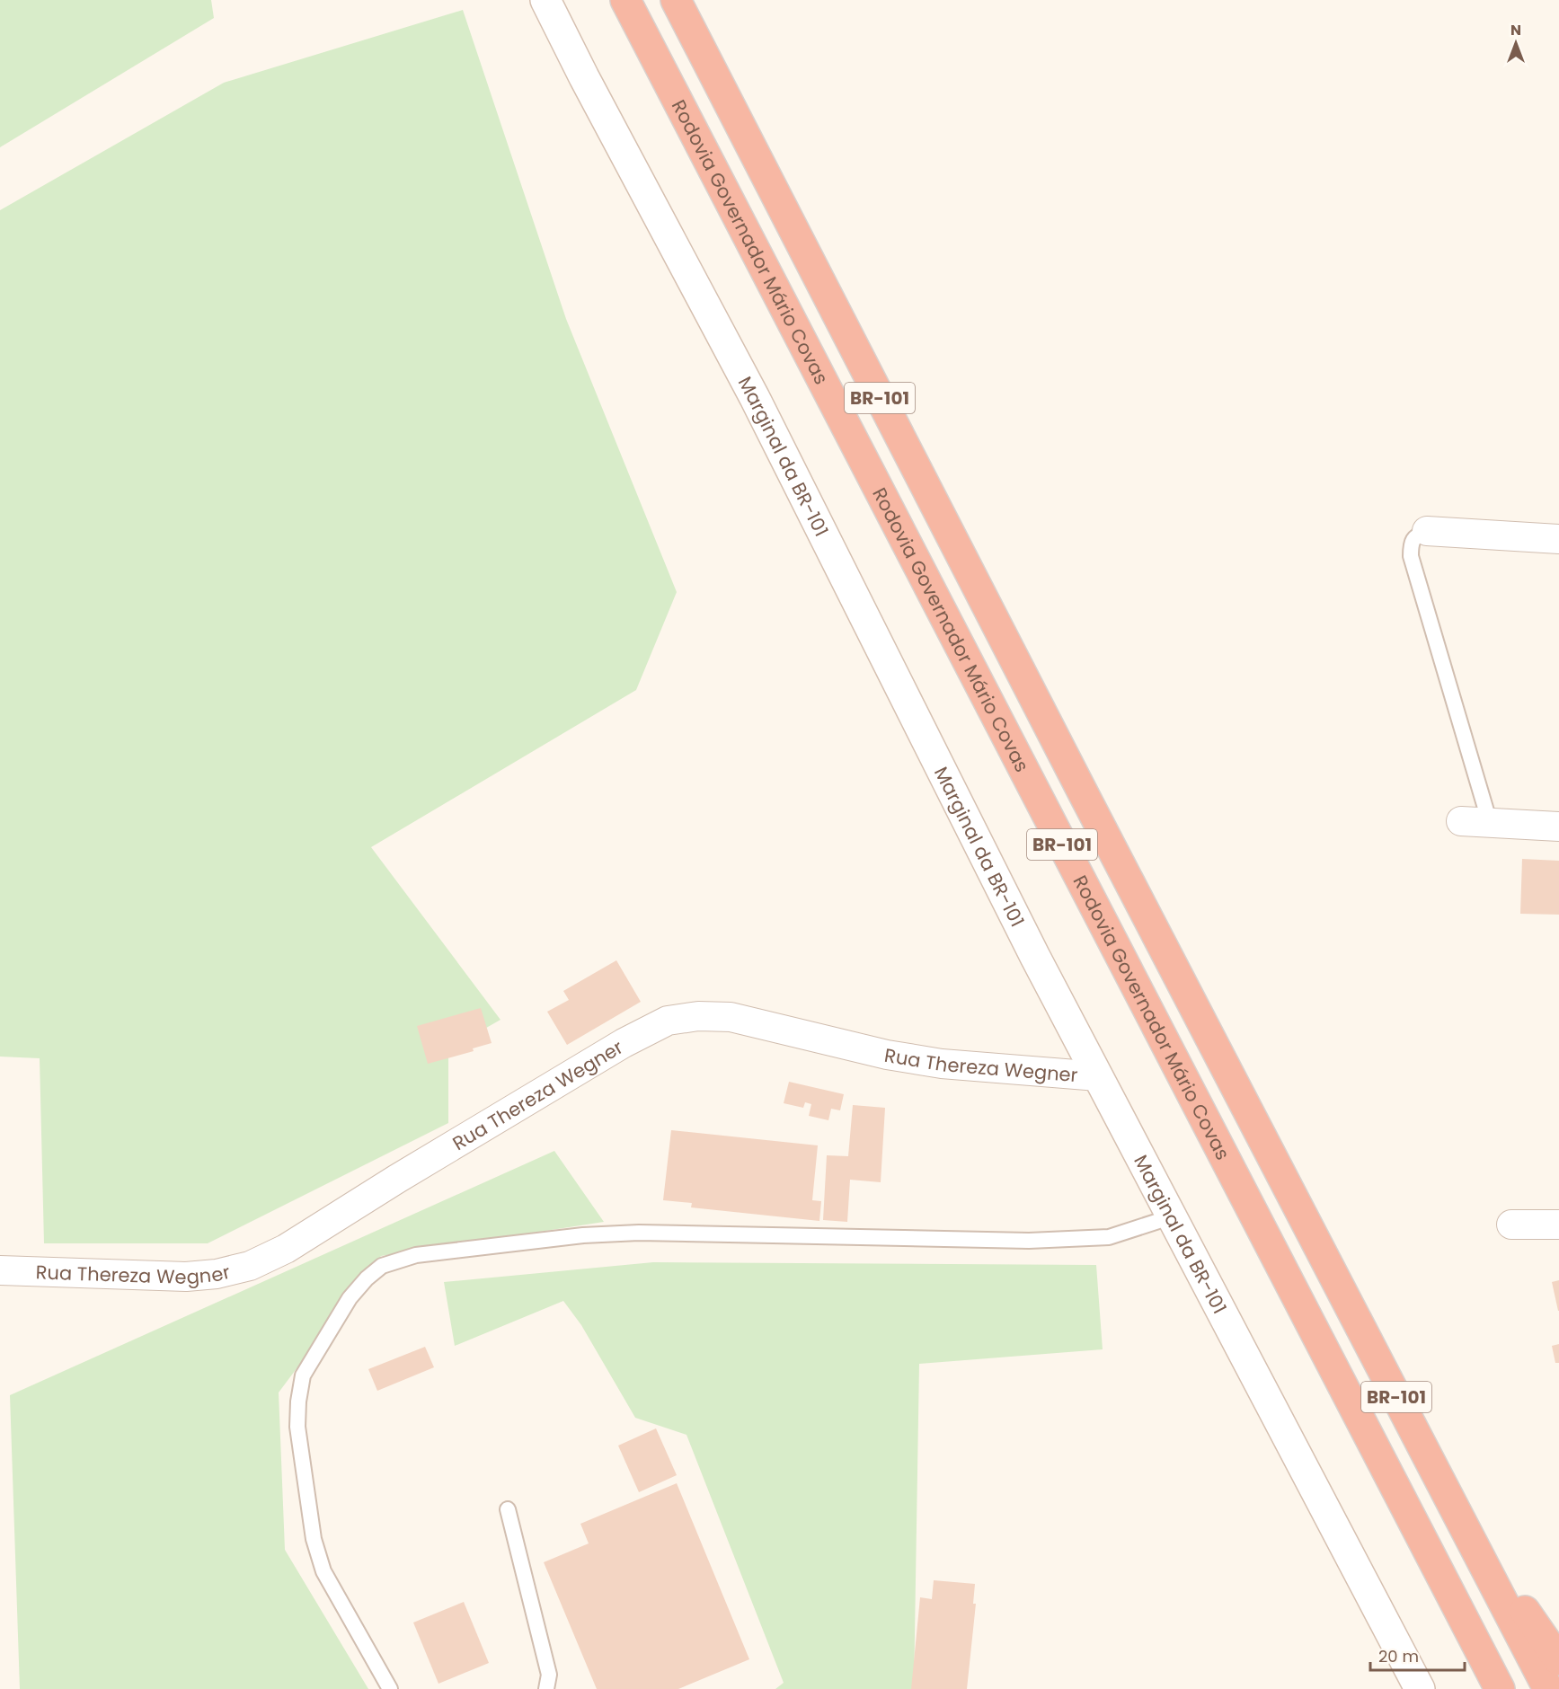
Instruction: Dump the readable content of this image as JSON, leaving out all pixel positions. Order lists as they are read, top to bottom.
{
  "streets": {
    "highway": ["Rodovia Governador Mário Covas", "BR-101"],
    "main road": ["Marginal da BR-101"],
    "street": ["Rua Thereza Wegner"]
  },
  "crossings": [
    ["Marginal da BR-101", "Rua Thereza Wegner"]
  ],
  "scale_bar": "20 m",
  "north": "top"
}
